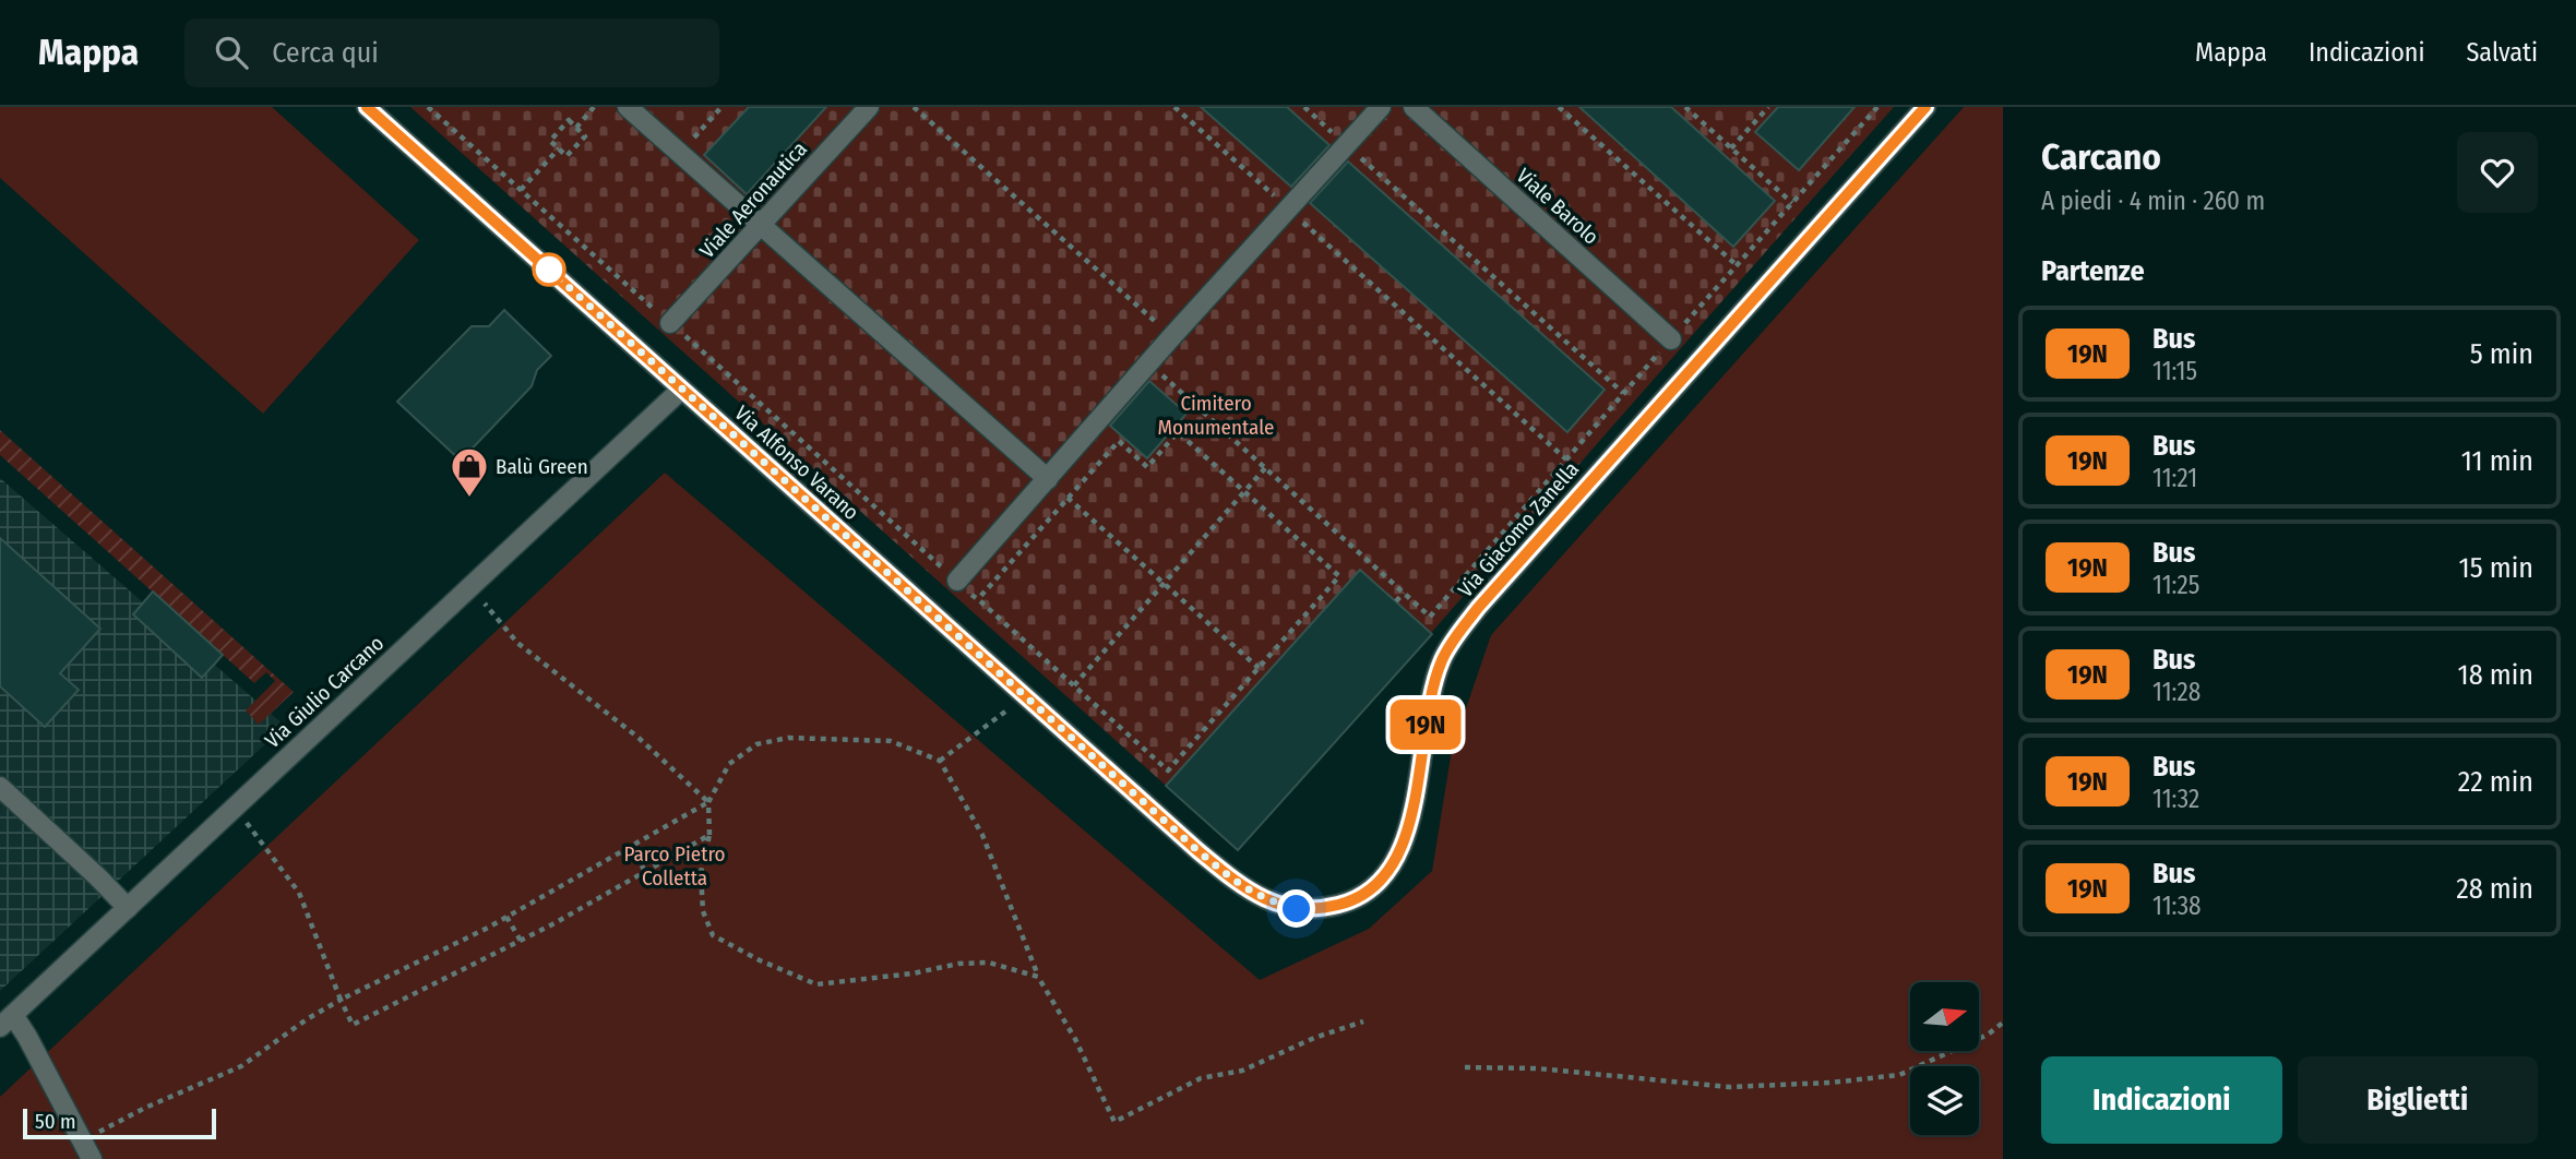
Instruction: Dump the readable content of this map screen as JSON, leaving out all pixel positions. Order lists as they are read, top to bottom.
{
  "streets": {
    "street": [
      "Viale Aeronautica",
      "Viale Barolo",
      "Via Alfonso Varano",
      "Via Giacomo Zanella",
      "Via Giulio Carcano"
    ]
  },
  "crossings": [
    ["Via Alfonso Varano", "Via Giacomo Zanella"],
    ["Via Alfonso Varano", "Via Giulio Carcano"]
  ],
  "parks": ["Cimitero Monumentale", "Parco Pietro Colletta"],
  "places": {
    "shop": ["Balù Green"]
  },
  "lines": ["bus line 19N"],
  "scale_bar": "50 m",
  "north": "right",
  "page": {
    "header": "Mappa",
    "search": "Cerca qui",
    "nav": ["Mappa", "Indicazioni", "Salvati"],
    "on_map": "19N",
    "heading": [
      ["Carcano", "A piedi · 4 min · 260 m"],
      "Partenze"
    ],
    "list": [
      {
        "mark": "19N",
        "name": "Bus",
        "note": "11:15",
        "value": "5 min"
      },
      {
        "mark": "19N",
        "name": "Bus",
        "note": "11:21",
        "value": "11 min"
      },
      {
        "mark": "19N",
        "name": "Bus",
        "note": "11:25",
        "value": "15 min"
      },
      {
        "mark": "19N",
        "name": "Bus",
        "note": "11:28",
        "value": "18 min"
      },
      {
        "mark": "19N",
        "name": "Bus",
        "note": "11:32",
        "value": "22 min"
      },
      {
        "mark": "19N",
        "name": "Bus",
        "note": "11:38",
        "value": "28 min"
      }
    ],
    "buttons": ["Indicazioni", "Biglietti"],
    "scale": "50 m"
  }
}
